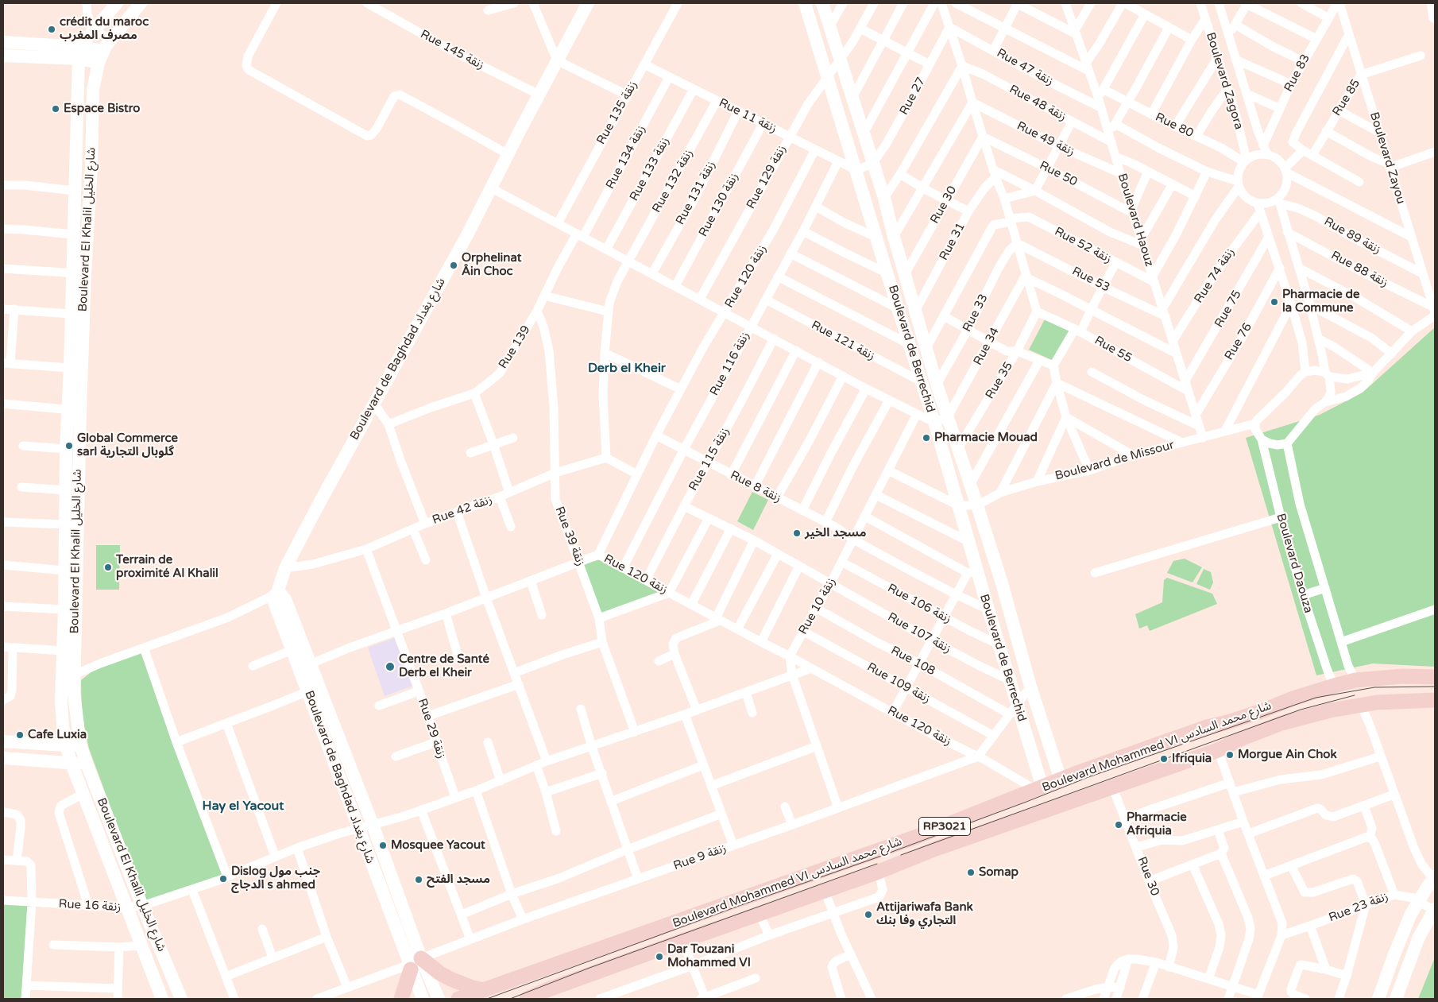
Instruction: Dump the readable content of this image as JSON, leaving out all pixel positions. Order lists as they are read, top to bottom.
{
  "streets": {
    "main road": ["Boulevard Mohammed VI شارع محمد السادس", "RP3021"],
    "street": [
      "Rue 145 زنقة",
      "Rue 47 زنقة",
      "Rue 83",
      "Boulevard Zagora",
      "Rue 27",
      "Rue 85",
      "Rue 48 زنقة",
      "Rue 135 زنقة",
      "Rue 11 زنقة",
      "Rue 80",
      "Rue 49 زنقة",
      "Rue 134 زنقة",
      "Boulevard Zayou",
      "Rue 133 زنقة",
      "Rue 50",
      "Rue 129 زنقة",
      "Rue 132 زنقة",
      "Rue 131 زنقة",
      "Rue 130 زنقة",
      "Rue 30",
      "Boulevard Haouz",
      "Boulevard El Khalil شارع الخليل",
      "Rue 89 زنقة",
      "Rue 31",
      "Rue 52 زنقة",
      "Rue 88 زنقة",
      "Rue 74 زنقة",
      "Rue 120 زنقة",
      "Rue 53",
      "Rue 75",
      "Rue 33",
      "Rue 121 زنقة",
      "Rue 76",
      "Rue 34",
      "Rue 139",
      "Boulevard de Berrechid",
      "Rue 55",
      "Boulevard de Baghdad شارع بغداد",
      "Rue 116 زنقة",
      "Rue 35",
      "Rue 115 زنقة",
      "Boulevard de Missour",
      "Rue 8 زنقة",
      "Rue 42 زنقة",
      "Rue 39 زنقة",
      "Boulevard Daouza",
      "Rue 106 زنقة",
      "Rue 10 زنقة",
      "Rue 107 زنقة",
      "Rue 108",
      "Rue 109 زنقة",
      "Rue 29 زنقة",
      "Rue 9 زنقة",
      "Rue 16 زنقة",
      "Rue 23 زنقة"
    ]
  },
  "crossings": [
    ["Rue 145 زنقة", "Boulevard de Baghdad شارع بغداد"],
    ["Rue 47 زنقة", "Rue 27"],
    ["Rue 47 زنقة", "Boulevard Haouz"],
    ["Rue 83", "Boulevard Zagora"],
    ["Rue 83", "Boulevard Zayou"],
    ["Boulevard Zagora", "Rue 80"],
    ["Boulevard Zagora", "Rue 89 زنقة"],
    ["Boulevard Zagora", "Rue 74 زنقة"],
    ["Rue 27", "Boulevard de Berrechid"],
    ["Rue 85", "Boulevard Zayou"],
    ["Rue 48 زنقة", "Boulevard Haouz"],
    ["Rue 135 زنقة", "Rue 11 زنقة"],
    ["Rue 11 زنقة", "Rue 134 زنقة"],
    ["Rue 11 زنقة", "Rue 133 زنقة"],
    ["Rue 11 زنقة", "Rue 129 زنقة"],
    ["Rue 11 زنقة", "Rue 132 زنقة"],
    ["Rue 11 زنقة", "Rue 131 زنقة"],
    ["Rue 11 زنقة", "Rue 130 زنقة"],
    ["Rue 11 زنقة", "Rue 120 زنقة"],
    ["Rue 11 زنقة", "Boulevard de Berrechid"],
    ["Rue 11 زنقة", "Rue 116 زنقة"],
    ["Rue 80", "Rue 89 زنقة"],
    ["Rue 80", "Rue 74 زنقة"],
    ["Rue 49 زنقة", "Boulevard Haouz"],
    ["Rue 134 زنقة", "Rue 139"],
    ["Boulevard Zayou", "Rue 89 زنقة"],
    ["Boulevard Zayou", "Rue 88 زنقة"],
    ["Rue 50", "Rue 30"],
    ["Rue 50", "Boulevard Haouz"],
    ["Rue 129 زنقة", "Boulevard de Berrechid"],
    ["Rue 132 زنقة", "Rue 42 زنقة"],
    ["Rue 30", "Boulevard de Berrechid"],
    ["Rue 30", "Boulevard Mohammed VI شارع محمد السادس"],
    ["Boulevard Haouz", "Rue 52 زنقة"],
    ["Boulevard Haouz", "Rue 74 زنقة"],
    ["Boulevard Haouz", "Rue 53"],
    ["Boulevard Haouz", "Rue 75"],
    ["Boulevard Haouz", "Rue 76"],
    ["Boulevard Haouz", "Rue 55"],
    ["Boulevard Haouz", "Boulevard de Missour"],
    ["Boulevard El Khalil شارع الخليل", "Rue 16 زنقة"],
    ["Rue 89 زنقة", "Rue 74 زنقة"],
    ["Rue 31", "Boulevard de Berrechid"],
    ["Rue 120 زنقة", "Boulevard de Berrechid"],
    ["Rue 120 زنقة", "Rue 116 زنقة"],
    ["Rue 120 زنقة", "Rue 115 زنقة"],
    ["Rue 120 زنقة", "Rue 8 زنقة"],
    ["Rue 120 زنقة", "Rue 10 زنقة"],
    ["Rue 120 زنقة", "Boulevard Mohammed VI شارع محمد السادس"],
    ["Rue 120 زنقة", "Rue 9 زنقة"],
    ["Rue 53", "Rue 33"],
    ["Rue 33", "Boulevard de Berrechid"],
    ["Rue 121 زنقة", "Boulevard de Berrechid"],
    ["Rue 121 زنقة", "Rue 116 زنقة"],
    ["Rue 34", "Boulevard de Berrechid"],
    ["Rue 139", "Rue 39 زنقة"],
    ["Boulevard de Berrechid", "Rue 35"],
    ["Boulevard de Berrechid", "Boulevard de Missour"],
    ["Boulevard de Berrechid", "Rue 8 زنقة"],
    ["Boulevard de Berrechid", "Rue 106 زنقة"],
    ["Boulevard de Berrechid", "Rue 107 زنقة"],
    ["Boulevard de Berrechid", "Rue 108"],
    ["Boulevard de Berrechid", "Boulevard Mohammed VI شارع محمد السادس"],
    ["Rue 55", "Rue 35"],
    ["Boulevard de Baghdad شارع بغداد", "Rue 42 زنقة"],
    ["Boulevard de Baghdad شارع بغداد", "Rue 9 زنقة"],
    ["Boulevard de Baghdad شارع بغداد", "Rue 16 زنقة"],
    ["Rue 116 زنقة", "Rue 8 زنقة"],
    ["Rue 115 زنقة", "Rue 8 زنقة"],
    ["Rue 115 زنقة", "Rue 107 زنقة"],
    ["Rue 8 زنقة", "Rue 10 زنقة"],
    ["Rue 42 زنقة", "Rue 39 زنقة"],
    ["Rue 42 زنقة", "Rue 29 زنقة"],
    ["Boulevard Daouza", "Boulevard Mohammed VI شارع محمد السادس"],
    ["Rue 106 زنقة", "Rue 10 زنقة"],
    ["Rue 10 زنقة", "Rue 107 زنقة"],
    ["Rue 10 زنقة", "Rue 108"],
    ["Rue 10 زنقة", "Rue 109 زنقة"]
  ],
  "districts": ["Derb el Kheir", "Hay el Yacout"],
  "places": [
    "crédit du maroc مصرف المغرب",
    "Espace Bistro",
    "Orphelinat Âin Choc",
    "Pharmacie de la Commune",
    "Pharmacie Mouad",
    "Global Commerce sarl گلوبال التجارية",
    "مسجد الخير",
    "Terrain de proximité Al Khalil",
    "Centre de Santé Derb el Kheir",
    "Cafe Luxia",
    "Morgue Ain Chok",
    "Ifriquia",
    "Pharmacie Afriquia",
    "Mosquee Yacout",
    "Somap",
    "Dislog جنب مول الدجاج s ahmed",
    "مسجد الفتح",
    "Attijariwafa Bank التجاري وفا بنك",
    "Dar Touzani Mohammed VI"
  ]
}
